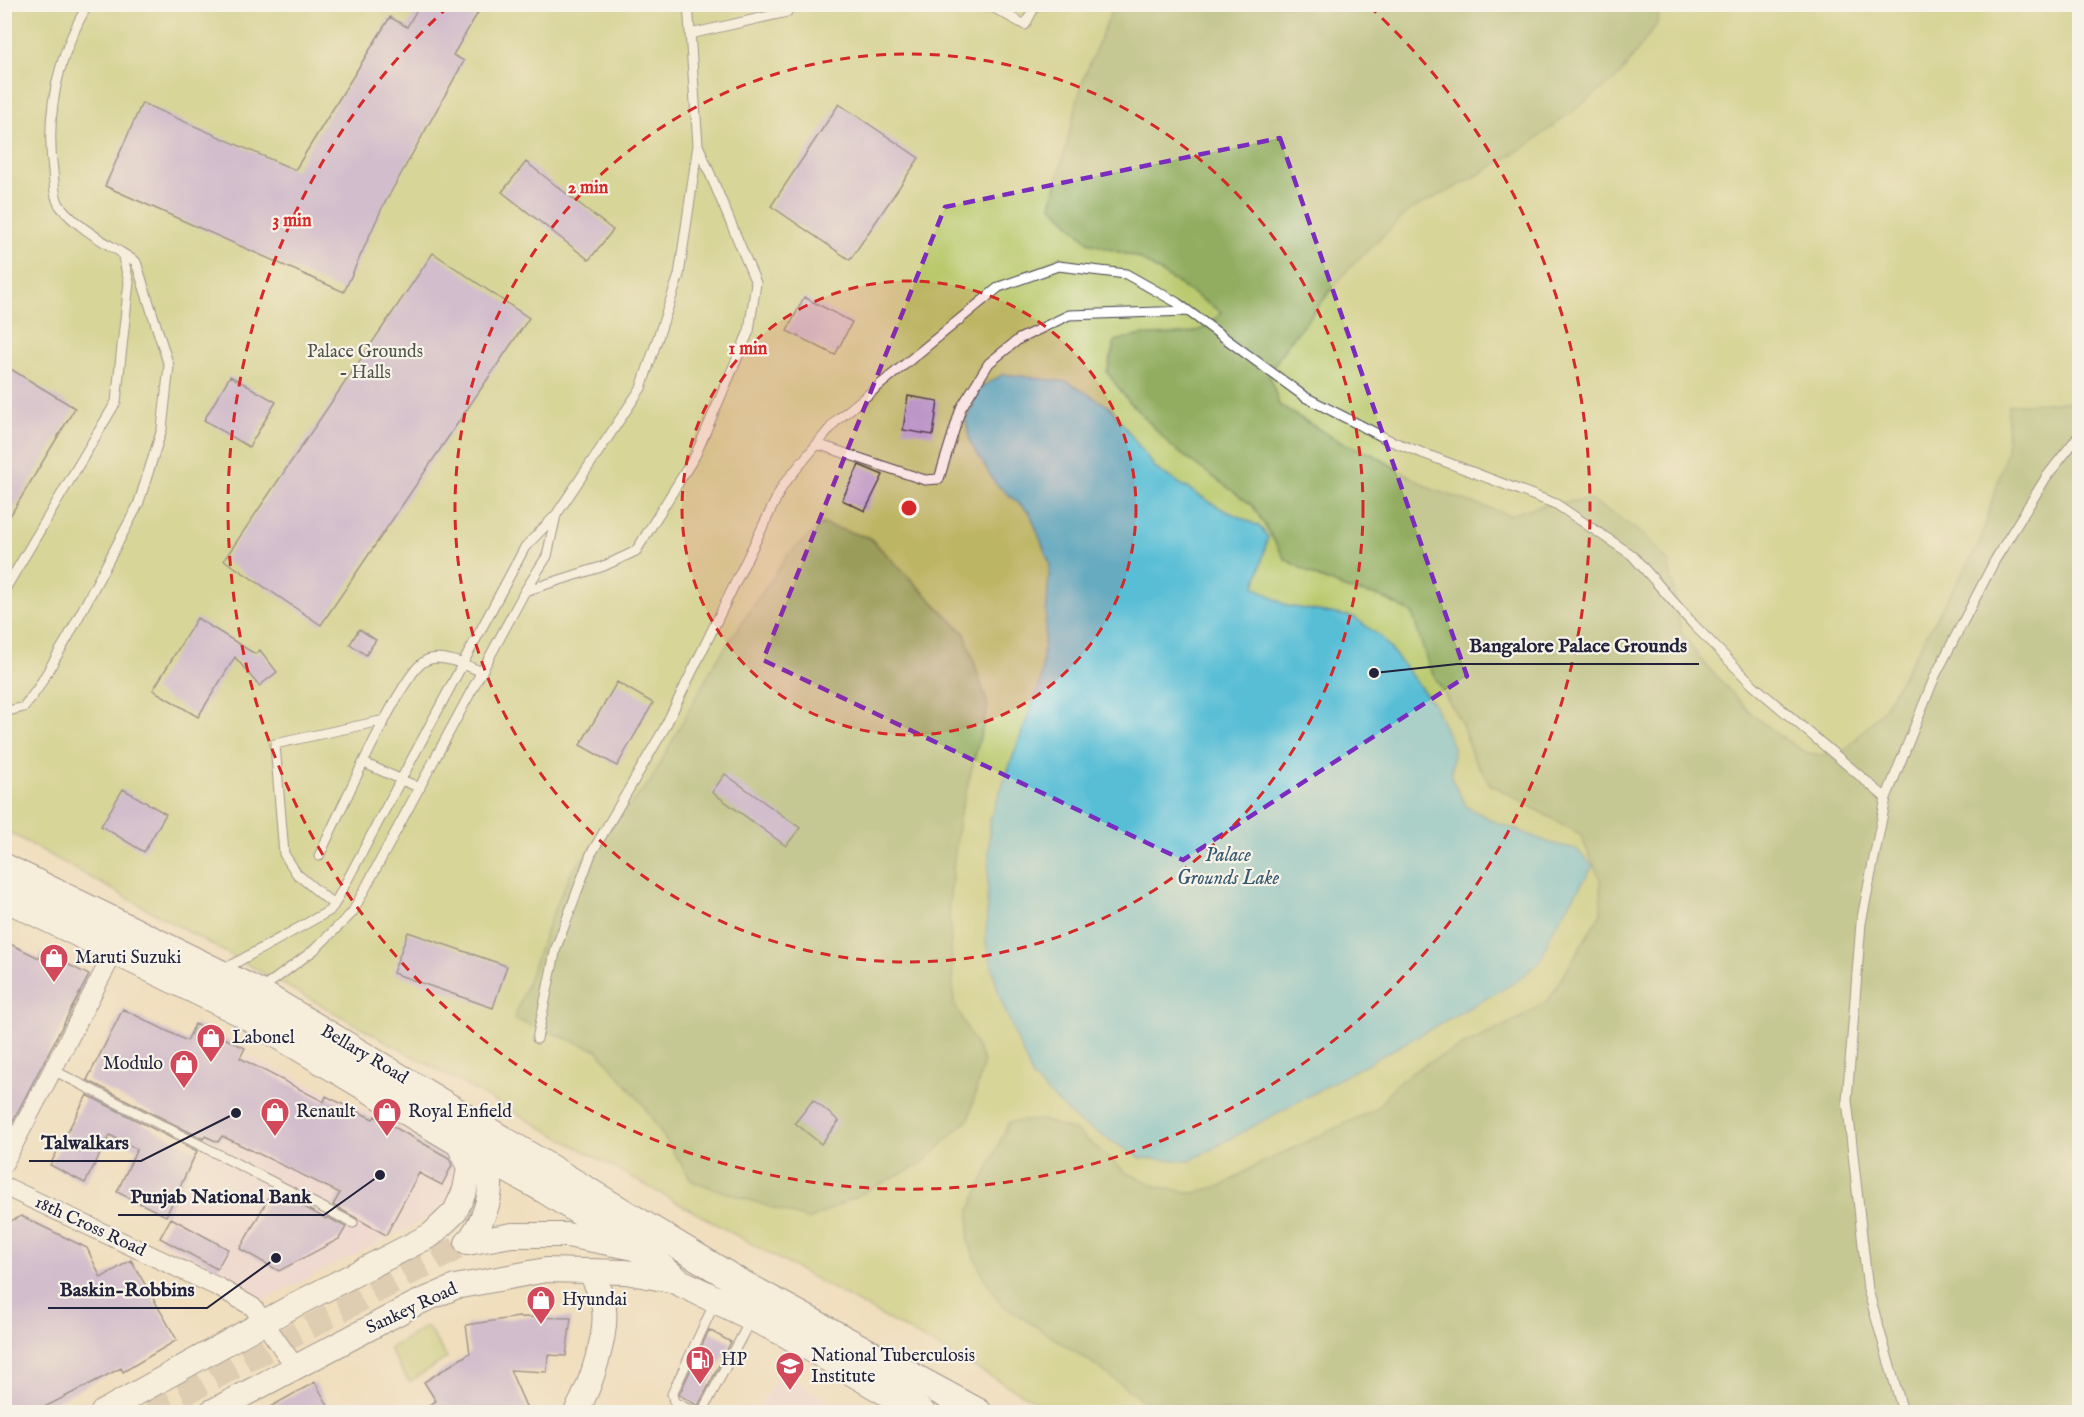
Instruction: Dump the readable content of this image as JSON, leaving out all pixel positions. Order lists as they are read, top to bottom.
{
  "streets": {
    "main road": ["Bellary Road", "Sankey Road"],
    "street": ["18th Cross Road"]
  },
  "crossings": [
    ["Bellary Road", "Sankey Road"],
    ["18th Cross Road", "Sankey Road"]
  ],
  "water": ["Palace Grounds Lake"],
  "parks": ["Palace Grounds - Halls"],
  "places": {
    "other": [
      "Bangalore Palace Grounds",
      "Talwalkars",
      "Punjab National Bank",
      "Baskin-Robbins"
    ],
    "shop": [
      "Maruti Suzuki",
      "Labonel",
      "Modulo",
      "Renault",
      "Royal Enfield",
      "Hyundai"
    ],
    "fuel station": ["HP"],
    "school or university": ["National Tuberculosis Institute"]
  },
  "rings": ["2 min", "3 min", "1 min"]
}
